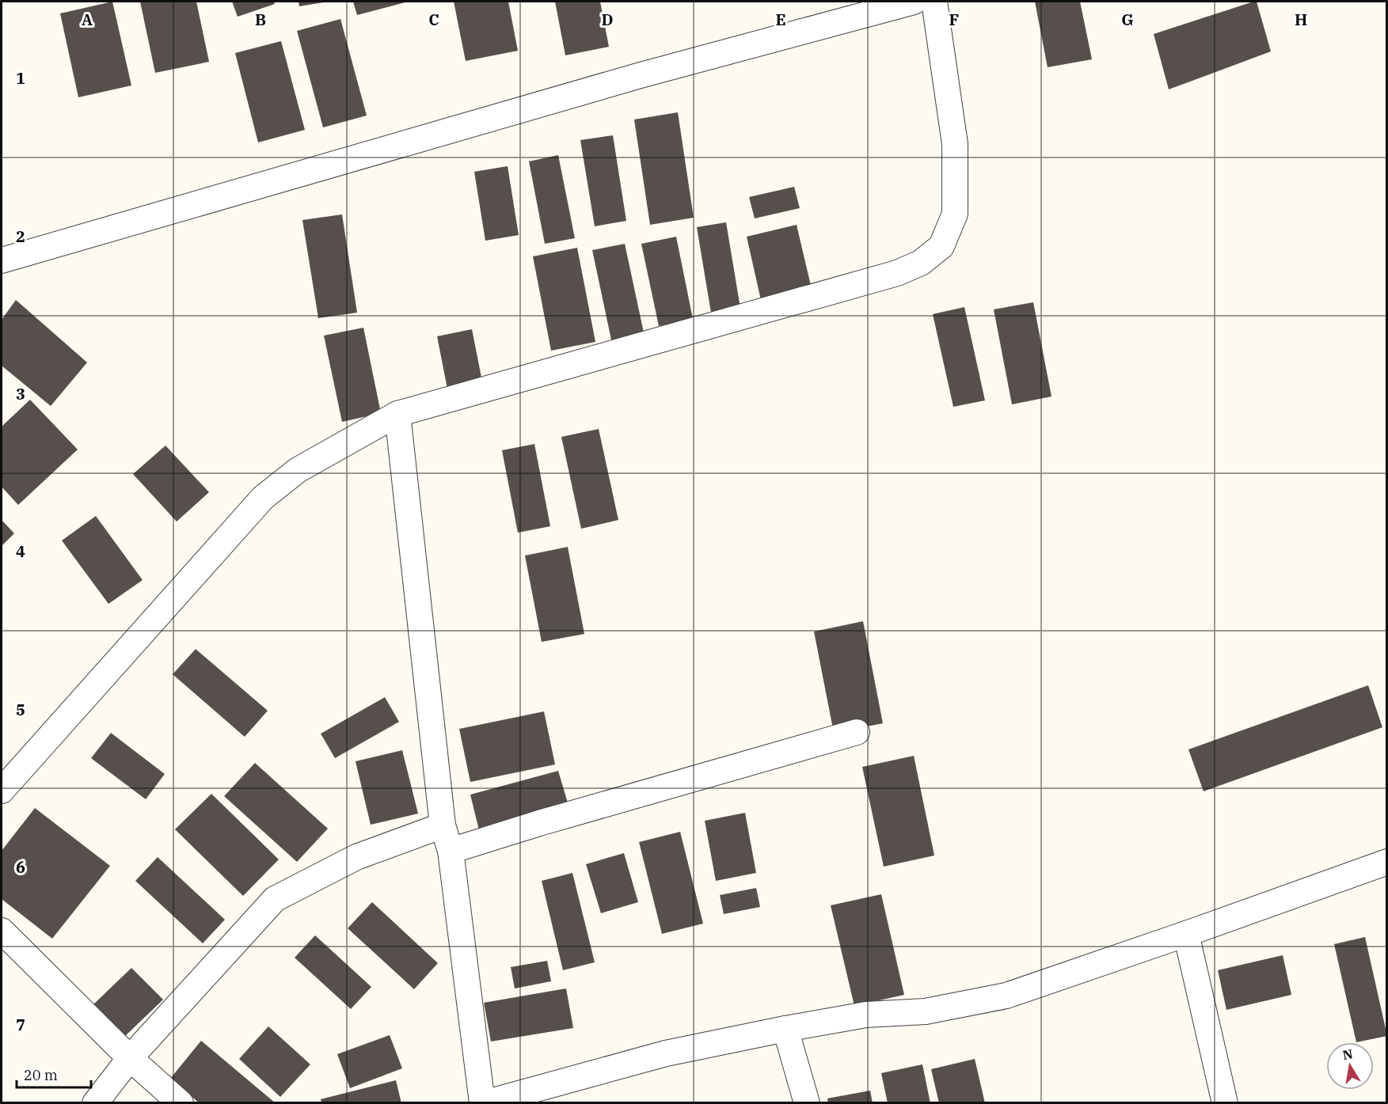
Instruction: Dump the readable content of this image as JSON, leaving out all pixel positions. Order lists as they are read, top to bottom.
{
  "scale_bar": "20 m",
  "north": "top",
  "grid": {
    "columns": [
      "A",
      "B",
      "C",
      "D",
      "E",
      "F",
      "G",
      "H"
    ],
    "rows": [
      "1",
      "2",
      "3",
      "4",
      "5",
      "6",
      "7"
    ]
  }
}
